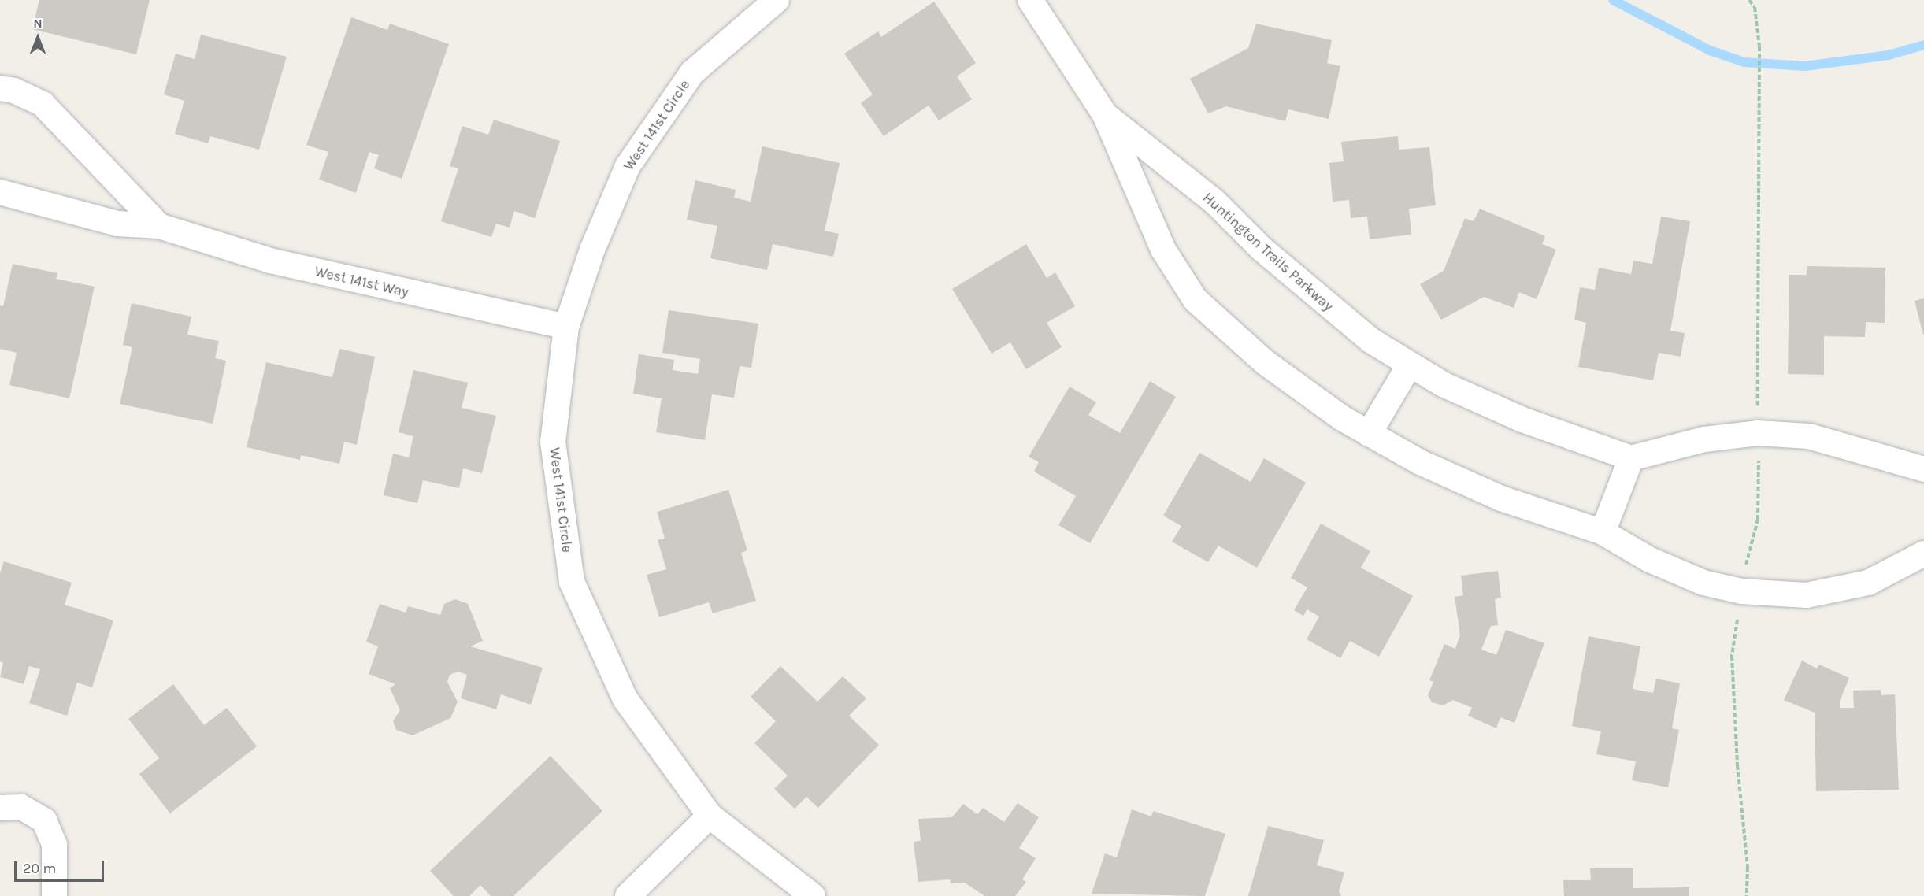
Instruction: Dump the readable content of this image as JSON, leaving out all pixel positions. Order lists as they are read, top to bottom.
{
  "streets": {
    "street": ["West 141st Circle", "Huntington Trails Parkway", "West 141st Way"]
  },
  "crossings": [
    ["West 141st Circle", "West 141st Way"]
  ],
  "scale_bar": "20 m",
  "north": "top"
}
